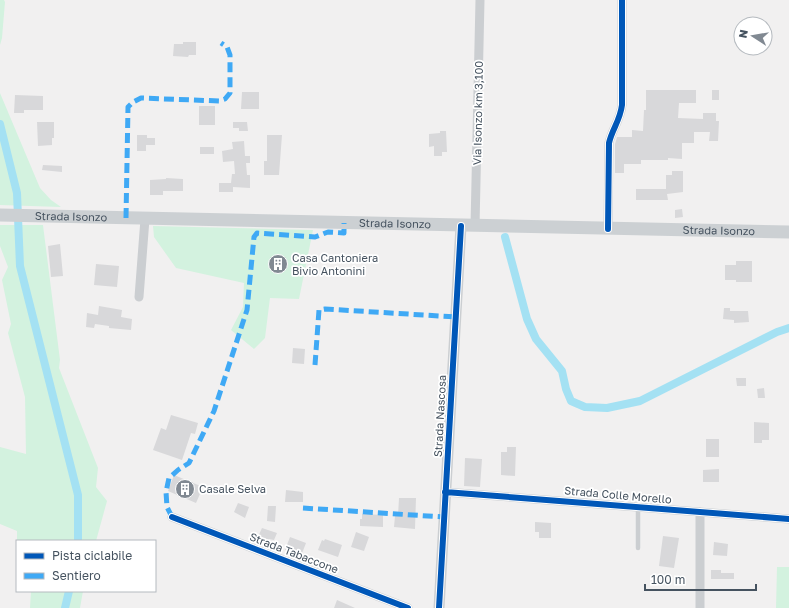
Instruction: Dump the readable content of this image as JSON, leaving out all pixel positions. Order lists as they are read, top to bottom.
{
  "streets": {
    "main road": ["Strada Isonzo"],
    "street": [
      "Via Isonzo km 3,100",
      "Strada Nascosa",
      "Strada Colle Morello",
      "Strada Tabaccone"
    ]
  },
  "crossings": [
    ["Via Isonzo km 3,100", "Strada Isonzo"],
    ["Strada Isonzo", "Strada Nascosa"],
    ["Strada Nascosa", "Strada Colle Morello"]
  ],
  "places": {
    "building": ["Casa Cantoniera Bivio Antonini", "Casale Selva"]
  },
  "legend": ["Pista ciclabile", "Sentiero"],
  "scale_bar": "100 m",
  "north": "left"
}
